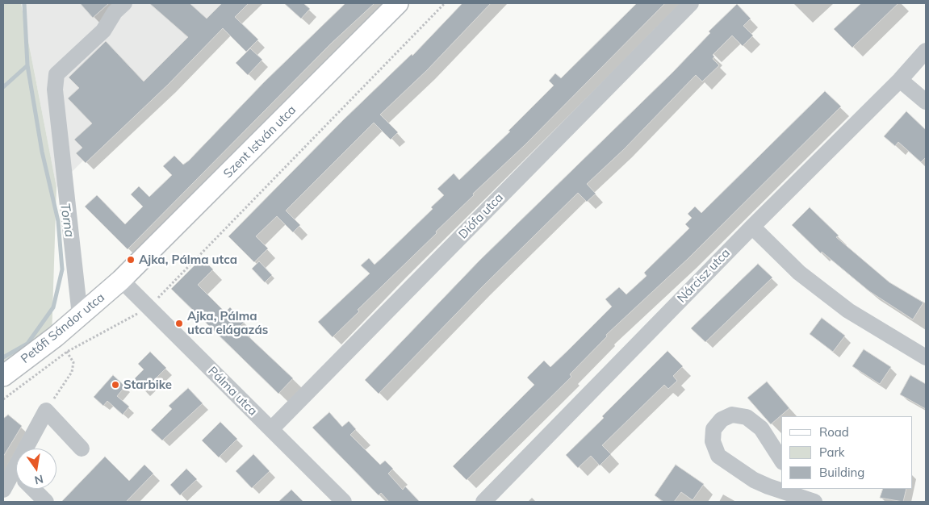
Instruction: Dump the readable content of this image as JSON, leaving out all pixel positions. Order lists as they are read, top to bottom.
{
  "streets": {
    "main road": ["Szent István utca", "Petőfi Sándor utca"],
    "street": ["Diófa utca", "Nárcisz utca", "Pálma utca"]
  },
  "crossings": [
    ["Szent István utca", "Petőfi Sándor utca"],
    ["Szent István utca", "Pálma utca"],
    ["Diófa utca", "Pálma utca"],
    ["Petőfi Sándor utca", "Pálma utca"]
  ],
  "water": ["Torna"],
  "places": ["Ajka, Pálma utca", "Ajka, Pálma utca elágazás", "Starbike"],
  "legend": ["Road", "Park", "Building"],
  "north": "bottom"
}
